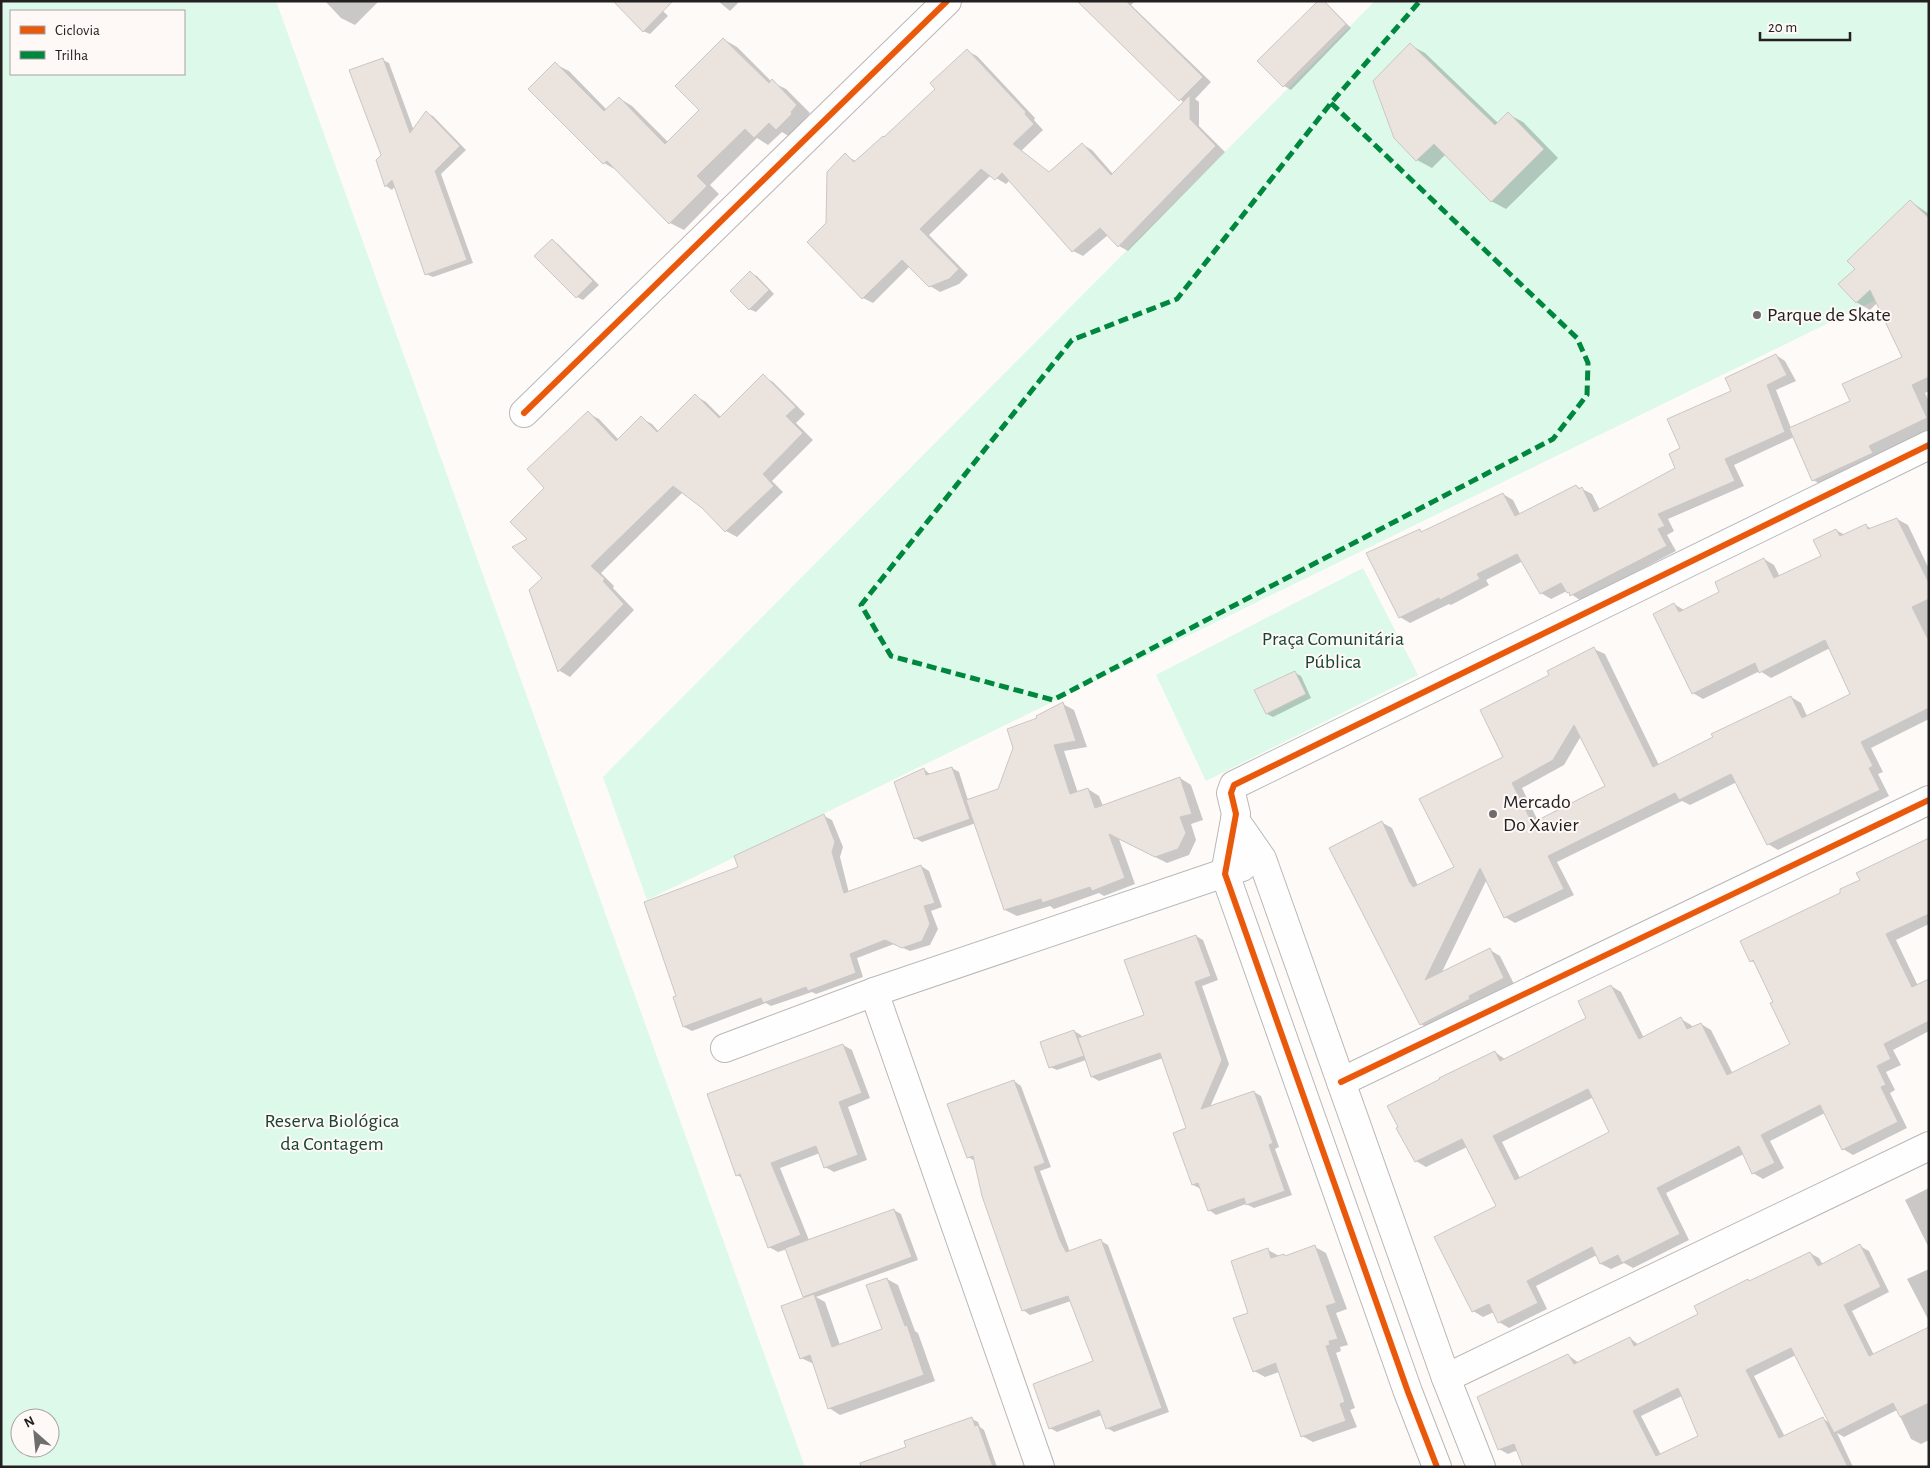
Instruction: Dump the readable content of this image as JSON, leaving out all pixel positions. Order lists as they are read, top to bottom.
{
  "parks": ["Praça Comunitária Pública", "Reserva Biológica da Contagem"],
  "places": ["Parque de Skate", "Mercado Do Xavier"],
  "legend": ["Ciclovia", "Trilha"],
  "scale_bar": "20 m",
  "north": "top left"
}
